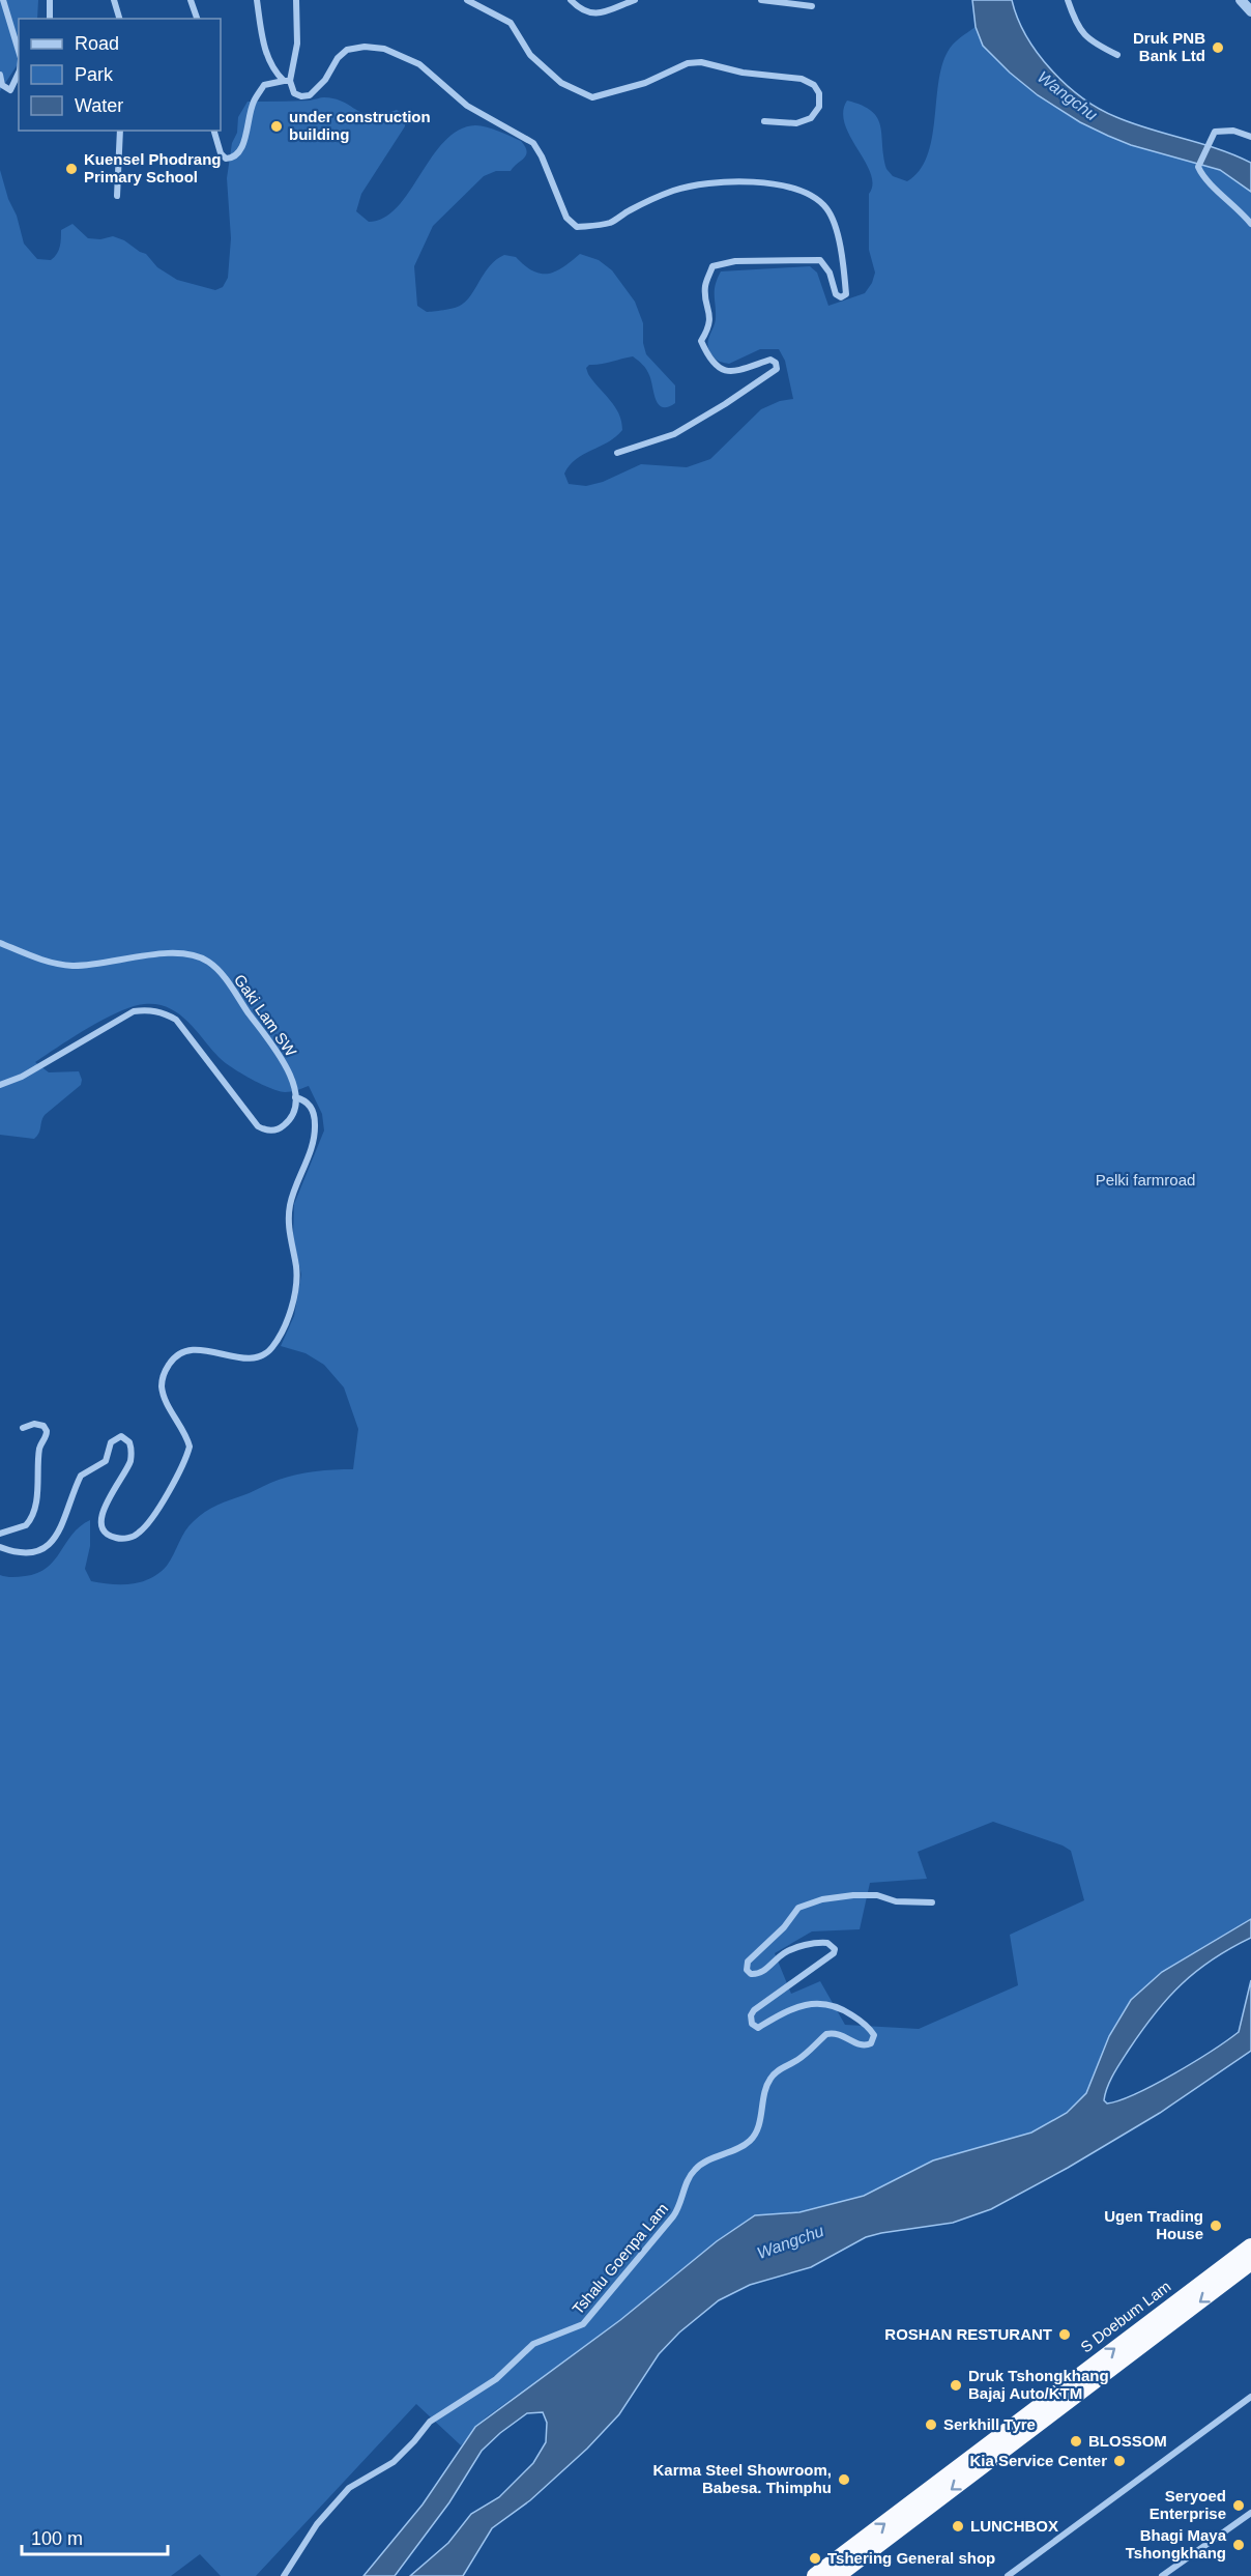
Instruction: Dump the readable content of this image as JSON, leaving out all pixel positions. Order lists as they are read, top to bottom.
{
  "streets": {
    "highway": ["S Doebum Lam"],
    "street": ["Gaki Lam SW", "Tshalu Goenpa Lam"]
  },
  "water": ["Wangchu"],
  "parks": ["Pelki farmroad"],
  "places": [
    "Druk PNB Bank Ltd",
    "under construction building",
    "Kuensel Phodrang Primary School",
    "Ugen Trading House",
    "ROSHAN RESTURANT",
    "Druk Tshongkhang Bajaj Auto/KTM",
    "Serkhill Tyre",
    "BLOSSOM",
    "Kia Service Center",
    "Karma Steel Showroom, Babesa. Thimphu",
    "Seryoed Enterprise",
    "LUNCHBOX",
    "Bhagi Maya Tshongkhang",
    "Tshering General shop"
  ],
  "legend": ["Road", "Park", "Water"],
  "scale_bar": "100 m"
}
